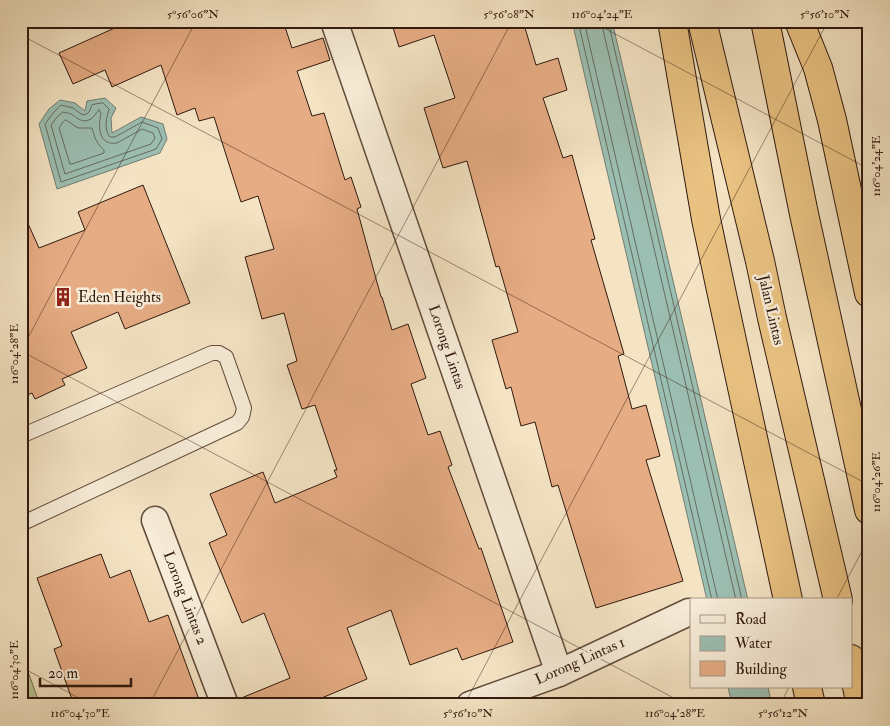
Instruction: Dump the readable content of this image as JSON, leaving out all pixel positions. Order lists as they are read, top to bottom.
{
  "streets": {
    "highway": ["Jalan Lintas"],
    "street": ["Lorong Lintas", "Lorong Lintas 2", "Lorong Lintas 1"]
  },
  "crossings": [
    ["Lorong Lintas", "Lorong Lintas 1"]
  ],
  "places": {
    "building": ["Eden Heights"]
  },
  "legend": ["Road", "Water", "Building"],
  "scale_bar": "20 m",
  "coordinates": [
    "5°56'06\"N",
    "5°56'08\"N",
    "116°04'24\"E",
    "5°56'10\"N",
    "116°04'28\"E",
    "116°04'26\"E",
    "116°04'30\"E",
    "5°56'12\"N"
  ]
}
